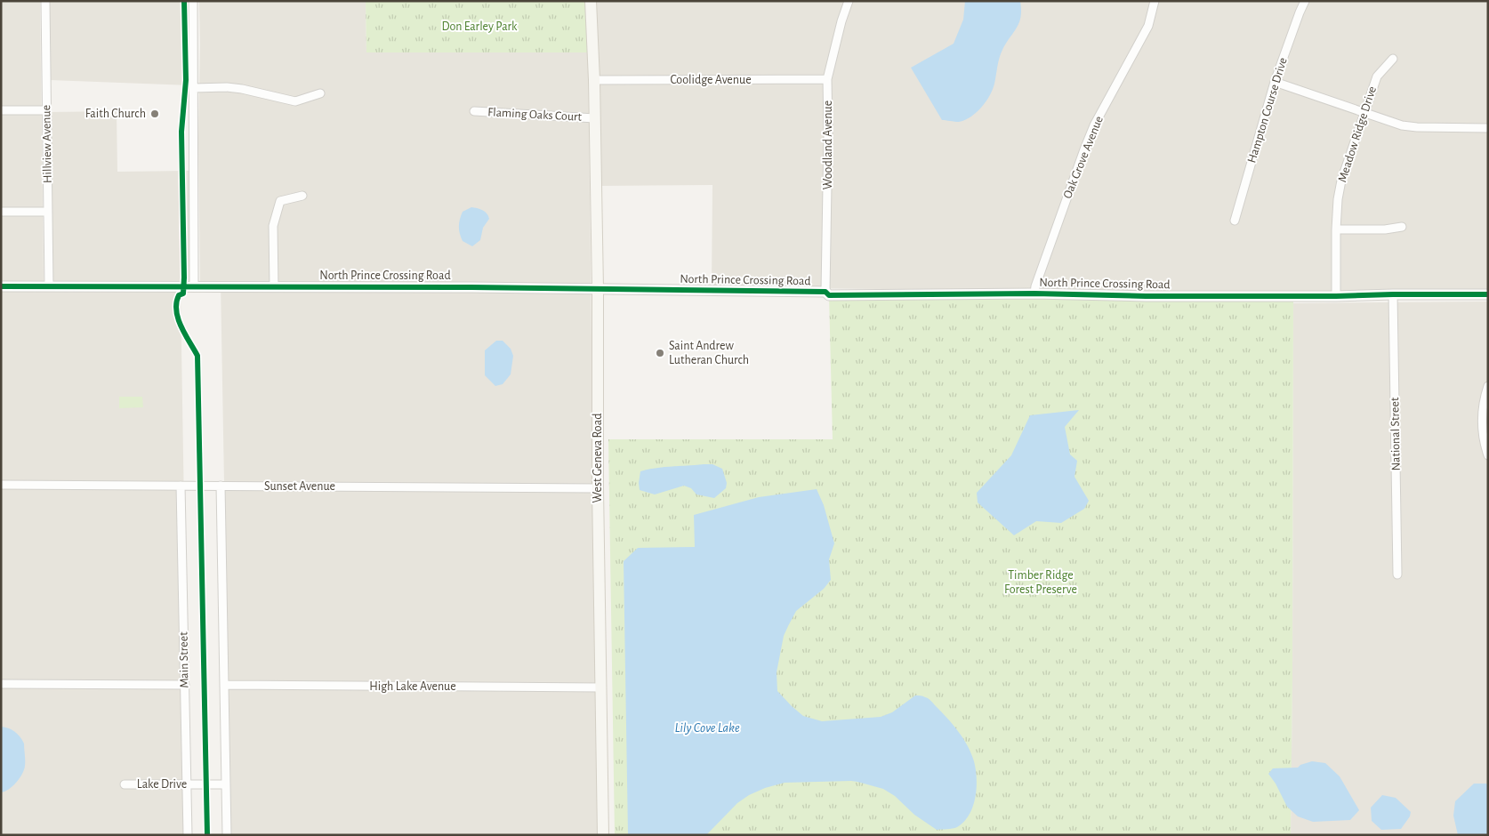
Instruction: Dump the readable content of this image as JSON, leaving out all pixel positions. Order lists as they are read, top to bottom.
{
  "streets": {
    "main road": ["West Geneva Road"],
    "street": [
      "Coolidge Avenue",
      "Hampton Course Drive",
      "Flaming Oaks Court",
      "Meadow Ridge Drive",
      "Hillview Avenue",
      "Woodland Avenue",
      "Oak Grove Avenue",
      "North Prince Crossing Road",
      "National Street",
      "Sunset Avenue",
      "Main Street",
      "High Lake Avenue",
      "Lake Drive"
    ]
  },
  "crossings": [
    ["Coolidge Avenue", "Woodland Avenue"],
    ["Coolidge Avenue", "West Geneva Road"],
    ["Flaming Oaks Court", "West Geneva Road"],
    ["Meadow Ridge Drive", "North Prince Crossing Road"],
    ["Hillview Avenue", "North Prince Crossing Road"],
    ["Woodland Avenue", "North Prince Crossing Road"],
    ["Oak Grove Avenue", "North Prince Crossing Road"],
    ["North Prince Crossing Road", "National Street"],
    ["North Prince Crossing Road", "West Geneva Road"],
    ["West Geneva Road", "Sunset Avenue"],
    ["West Geneva Road", "High Lake Avenue"],
    ["Sunset Avenue", "Main Street"],
    ["Main Street", "Lake Drive"]
  ],
  "water": ["Lily Cove Lake"],
  "parks": ["Don Earley Park", "Timber Ridge Forest Preserve"],
  "places": ["Faith Church", "Saint Andrew Lutheran Church"]
}
